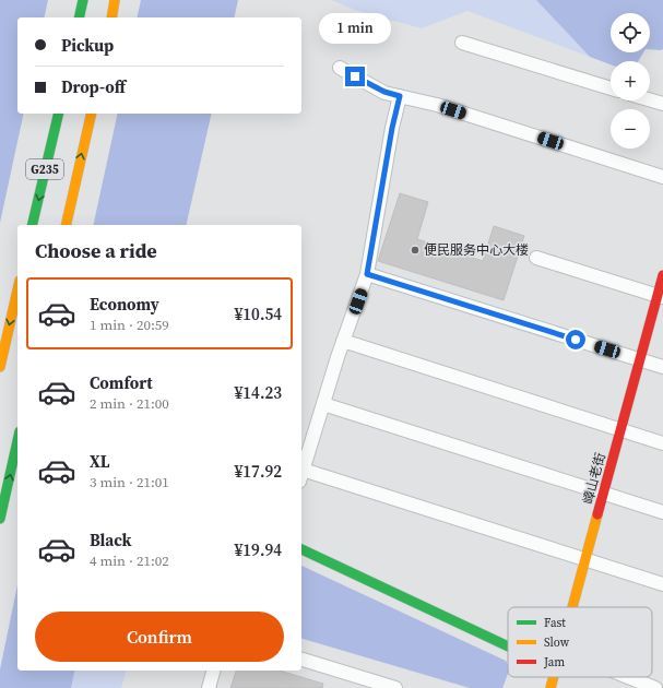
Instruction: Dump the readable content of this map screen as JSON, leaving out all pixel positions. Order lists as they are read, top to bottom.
{
  "streets": {
    "main road": ["G235", "嶂山老街"]
  },
  "places": ["便民服务中心大楼"],
  "legend": ["Fast", "Slow", "Jam"],
  "page": {
    "map_buttons": ["+", "−"],
    "bubble": "1 min",
    "banner": ["Pickup", "Drop-off"],
    "heading": "Choose a ride",
    "list": [
      {
        "name": "Economy",
        "note": "1 min · 20:59",
        "value": "¥10.54"
      },
      {
        "name": "Comfort",
        "note": "2 min · 21:00",
        "value": "¥14.23"
      },
      {
        "name": "XL",
        "note": "3 min · 21:01",
        "value": "¥17.92"
      },
      {
        "name": "Black",
        "note": "4 min · 21:02",
        "value": "¥19.94"
      }
    ],
    "buttons": "Confirm"
  }
}
